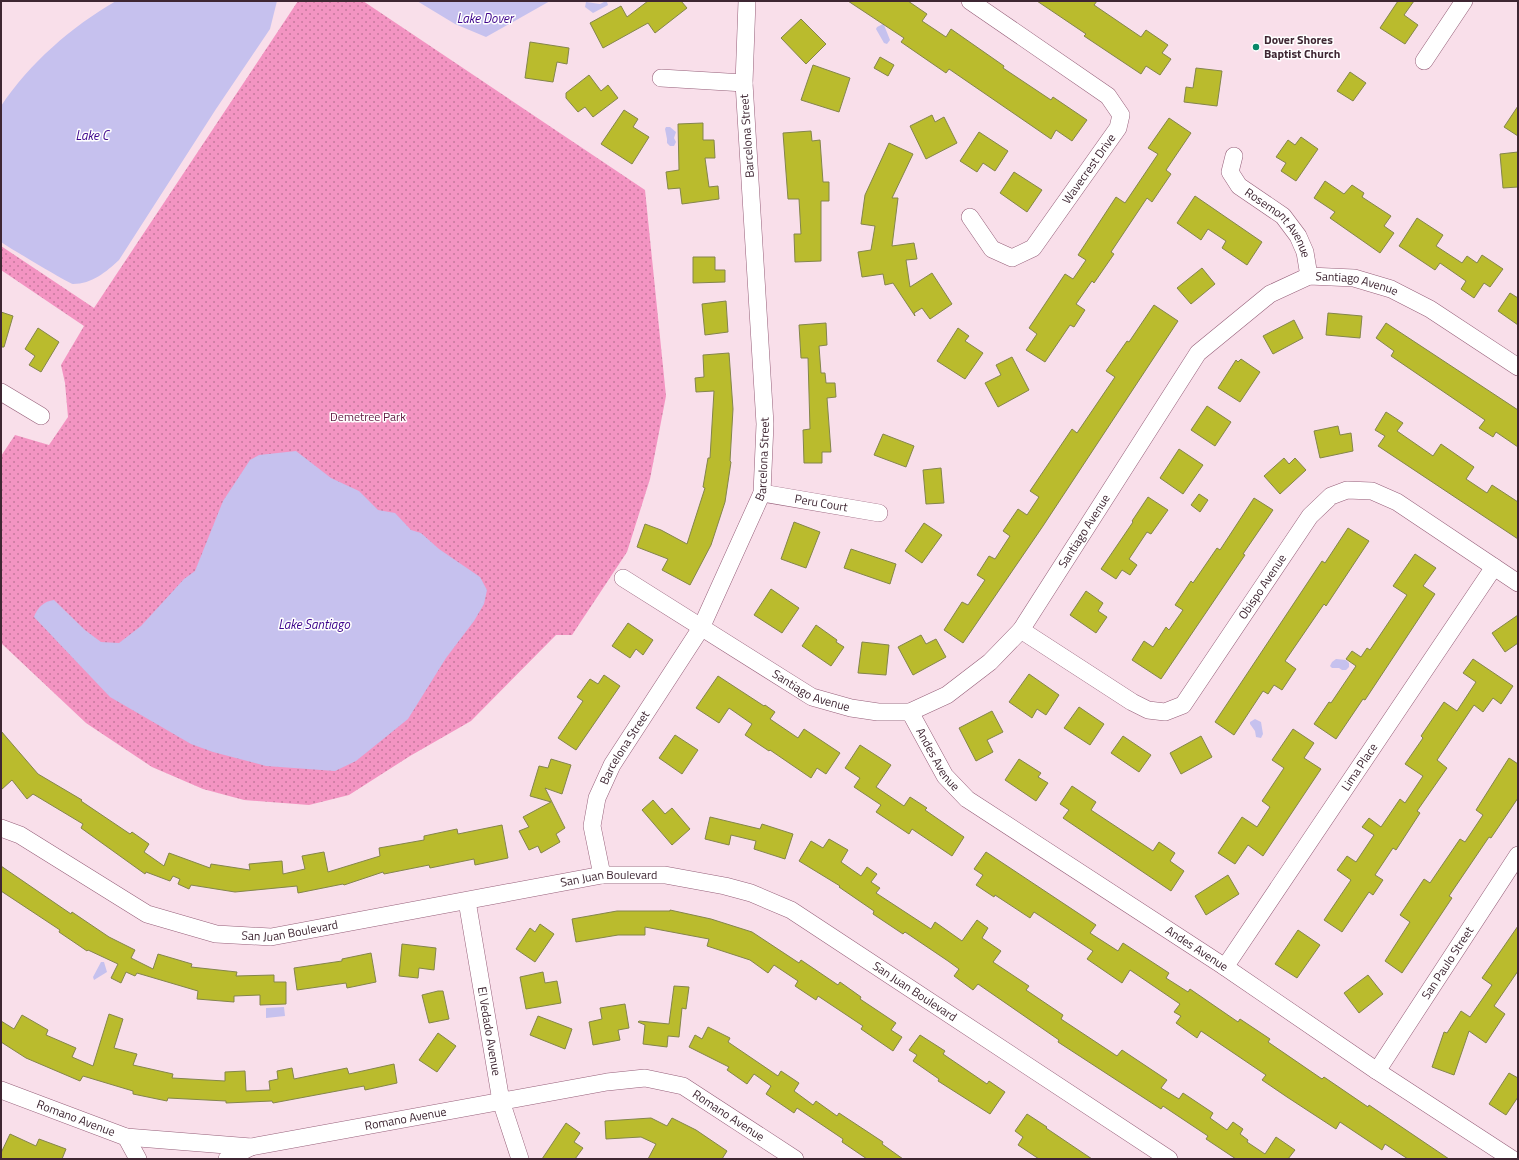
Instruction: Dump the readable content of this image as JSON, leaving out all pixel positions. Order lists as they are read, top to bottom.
{
  "streets": {
    "street": [
      "Barcelona Street",
      "Wavecrest Drive",
      "Rosemont Avenue",
      "Santiago Avenue",
      "Peru Court",
      "Obispo Avenue",
      "Andes Avenue",
      "Lima Place",
      "San Juan Boulevard",
      "San Paulo Street",
      "El Vedado Avenue",
      "Romano Avenue"
    ]
  },
  "crossings": [
    ["Barcelona Street", "Santiago Avenue"],
    ["Barcelona Street", "Peru Court"],
    ["Barcelona Street", "San Juan Boulevard"],
    ["Rosemont Avenue", "Santiago Avenue"],
    ["Santiago Avenue", "Obispo Avenue"],
    ["Santiago Avenue", "Andes Avenue"],
    ["Obispo Avenue", "Lima Place"],
    ["Andes Avenue", "Lima Place"],
    ["Andes Avenue", "San Paulo Street"],
    ["San Juan Boulevard", "El Vedado Avenue"],
    ["El Vedado Avenue", "Romano Avenue"]
  ],
  "water": ["Lake Dover", "Lake C", "Lake Santiago"],
  "parks": ["Demetree Park"],
  "places": ["Dover Shores Baptist Church"]
}
